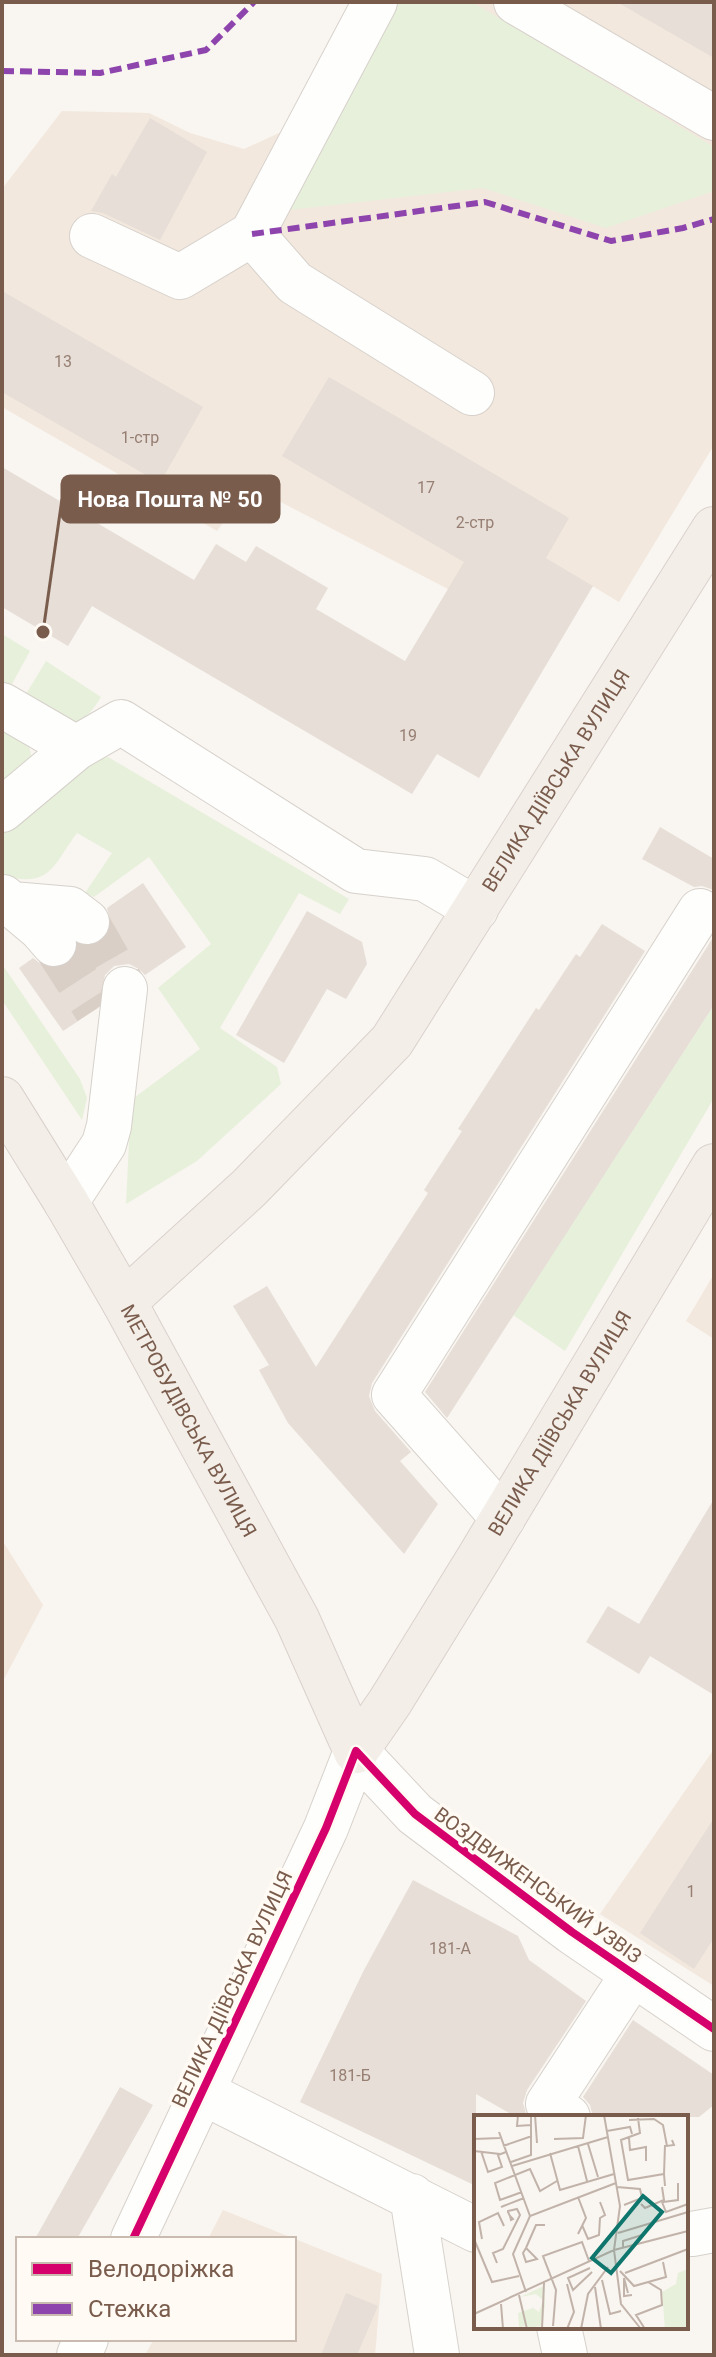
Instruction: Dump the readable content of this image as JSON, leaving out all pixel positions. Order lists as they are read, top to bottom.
{
  "streets": {
    "main road": ["ВЕЛИКА ДІЇВСЬКА ВУЛИЦЯ", "МЕТРОБУДІВСЬКА ВУЛИЦЯ"],
    "street": ["ВОЗДВИЖЕНСЬКИЙ УЗВІЗ"]
  },
  "crossings": [
    ["ВЕЛИКА ДІЇВСЬКА ВУЛИЦЯ", "МЕТРОБУДІВСЬКА ВУЛИЦЯ"],
    ["ВЕЛИКА ДІЇВСЬКА ВУЛИЦЯ", "ВОЗДВИЖЕНСЬКИЙ УЗВІЗ"],
    ["МЕТРОБУДІВСЬКА ВУЛИЦЯ", "ВОЗДВИЖЕНСЬКИЙ УЗВІЗ"]
  ],
  "places": ["Нова Пошта № 50"],
  "house_numbers": [
    "13",
    "1-стр",
    "17",
    "2-стр",
    "19",
    "1",
    "181-А",
    "181-Б"
  ],
  "legend": ["Велодоріжка", "Стежка"]
}
